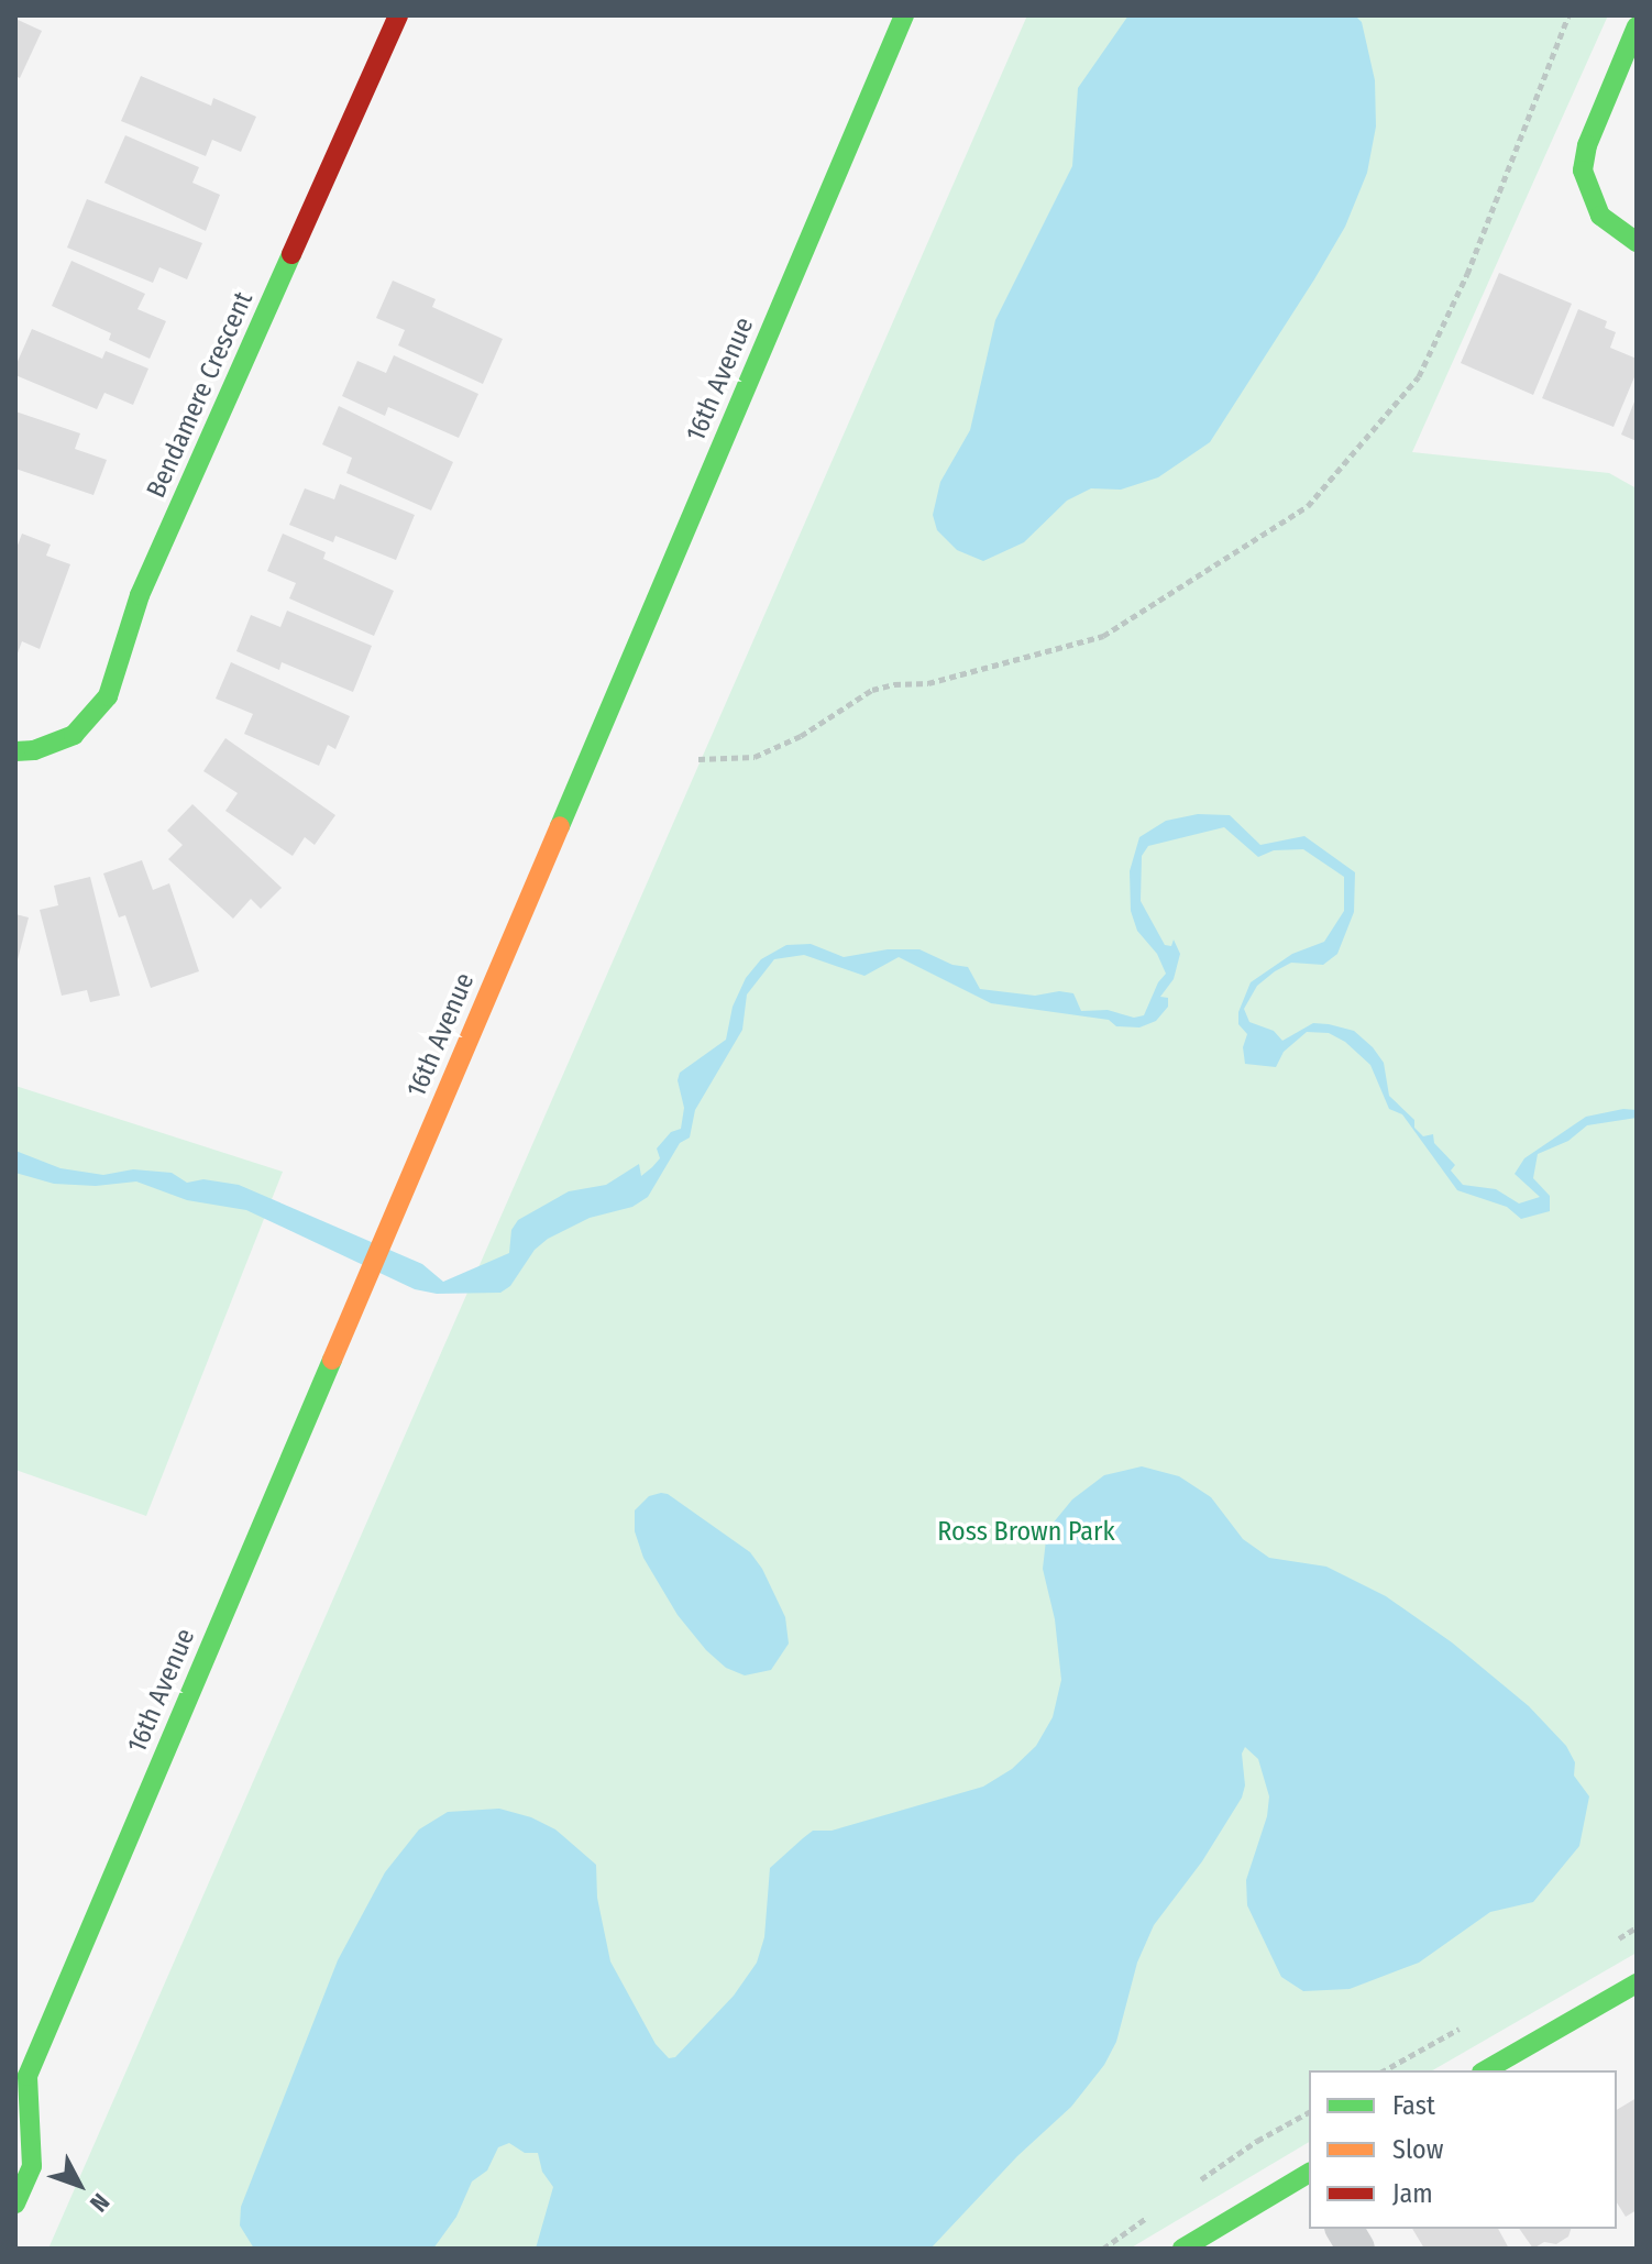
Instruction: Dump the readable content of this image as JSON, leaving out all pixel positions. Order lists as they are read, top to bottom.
{
  "streets": {
    "main road": ["16th Avenue", "Bendamere Crescent"]
  },
  "parks": ["Ross Brown Park"],
  "legend": ["Fast", "Slow", "Jam"],
  "north": "bottom right"
}
